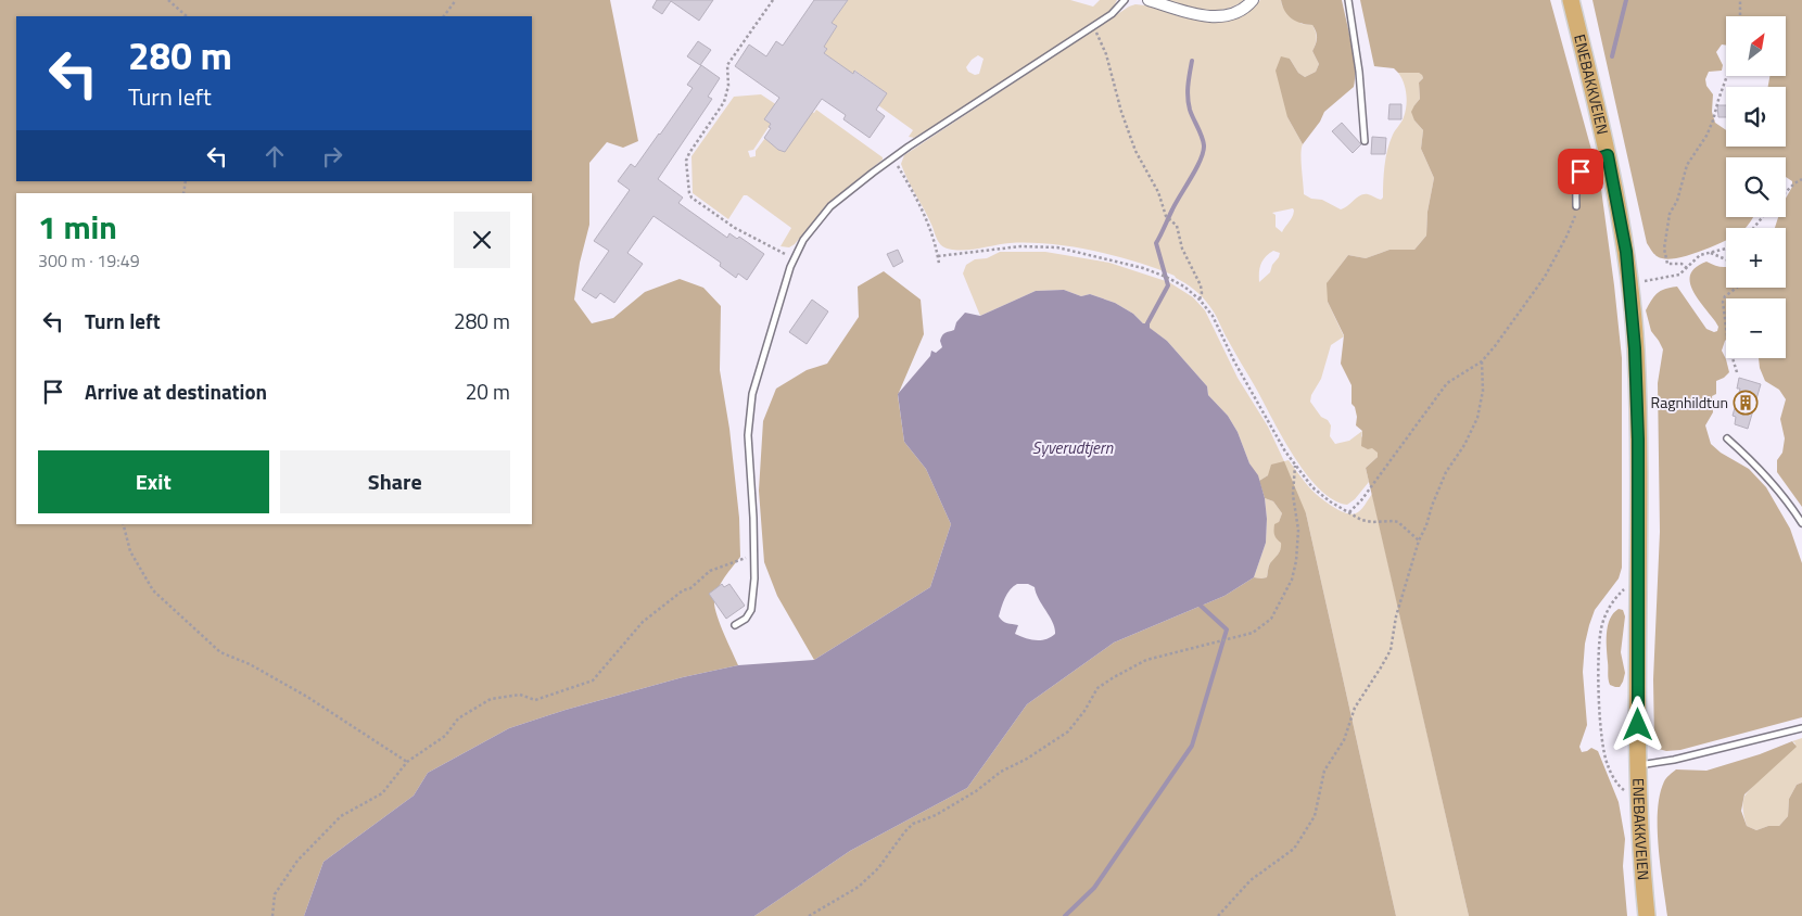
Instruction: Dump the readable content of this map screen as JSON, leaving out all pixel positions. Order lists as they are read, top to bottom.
{
  "streets": {
    "main road": ["ENEBAKKVEIEN"]
  },
  "water": ["Syverudtjern"],
  "places": {
    "building": ["Ragnhildtun"]
  },
  "north": "top right",
  "page": {
    "map_buttons": ["+", "−"],
    "turn": ["280 m", "Turn left"],
    "heading": ["1 min", "300 m · 19:49"],
    "list": [
      {
        "name": "Turn left",
        "value": "280 m"
      },
      {
        "name": "Arrive at destination",
        "value": "20 m"
      }
    ],
    "buttons": ["Exit", "Share"]
  }
}
